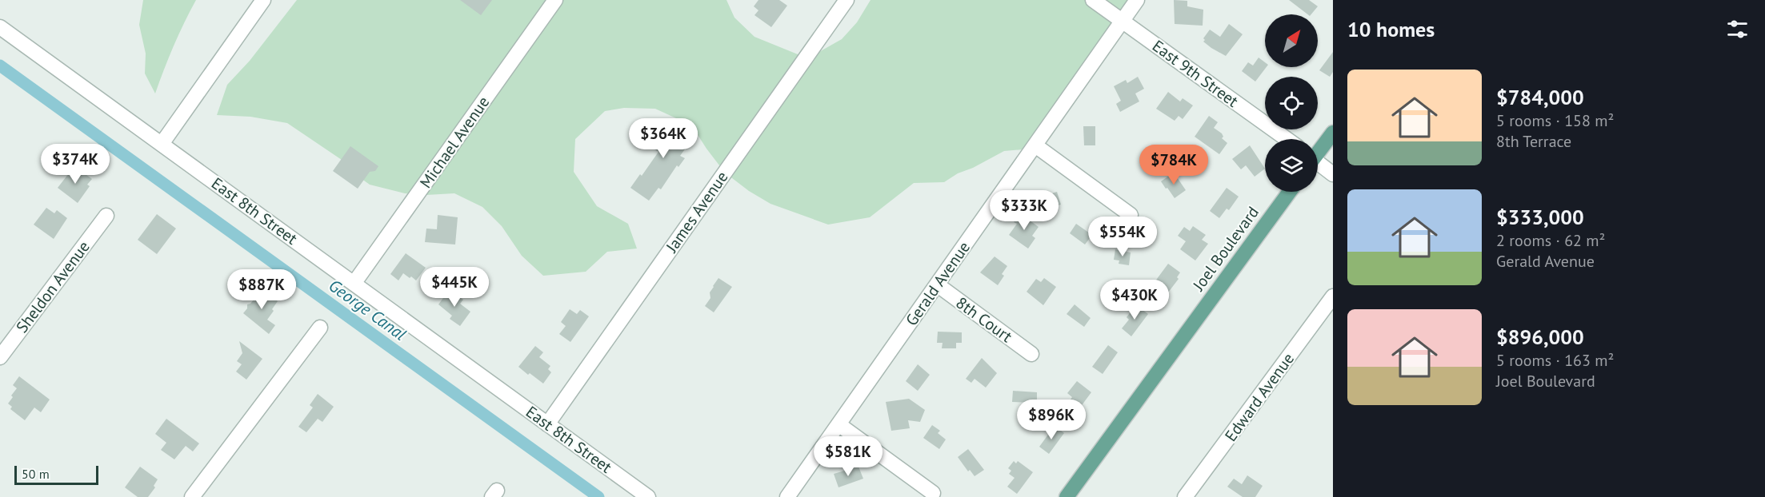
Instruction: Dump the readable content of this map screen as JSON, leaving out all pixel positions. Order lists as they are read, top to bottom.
{
  "streets": {
    "main road": ["Joel Boulevard"],
    "street": [
      "East 9th Street",
      "Michael Avenue",
      "East 8th Street",
      "James Avenue",
      "Gerald Avenue",
      "Sheldon Avenue",
      "8th Court",
      "Edward Avenue"
    ]
  },
  "crossings": [
    ["East 9th Street", "Gerald Avenue"],
    ["Michael Avenue", "East 8th Street"],
    ["East 8th Street", "James Avenue"],
    ["Gerald Avenue", "8th Court"]
  ],
  "water": ["George Canal"],
  "scale_bar": "50 m",
  "north": "top right",
  "page": {
    "heading": "10 homes",
    "list": [
      {
        "name": "$784,000",
        "note": "5 rooms · 158 m² · 8th Terrace"
      },
      {
        "name": "$333,000",
        "note": "2 rooms · 62 m² · Gerald Avenue"
      },
      {
        "name": "$896,000",
        "note": "5 rooms · 163 m² · Joel Boulevard"
      }
    ],
    "price": [
      "$364K",
      "$374K",
      "$784K",
      "$333K",
      "$554K",
      "$445K",
      "$887K",
      "$430K",
      "$896K",
      "$581K"
    ],
    "scale": "50 m"
  }
}
